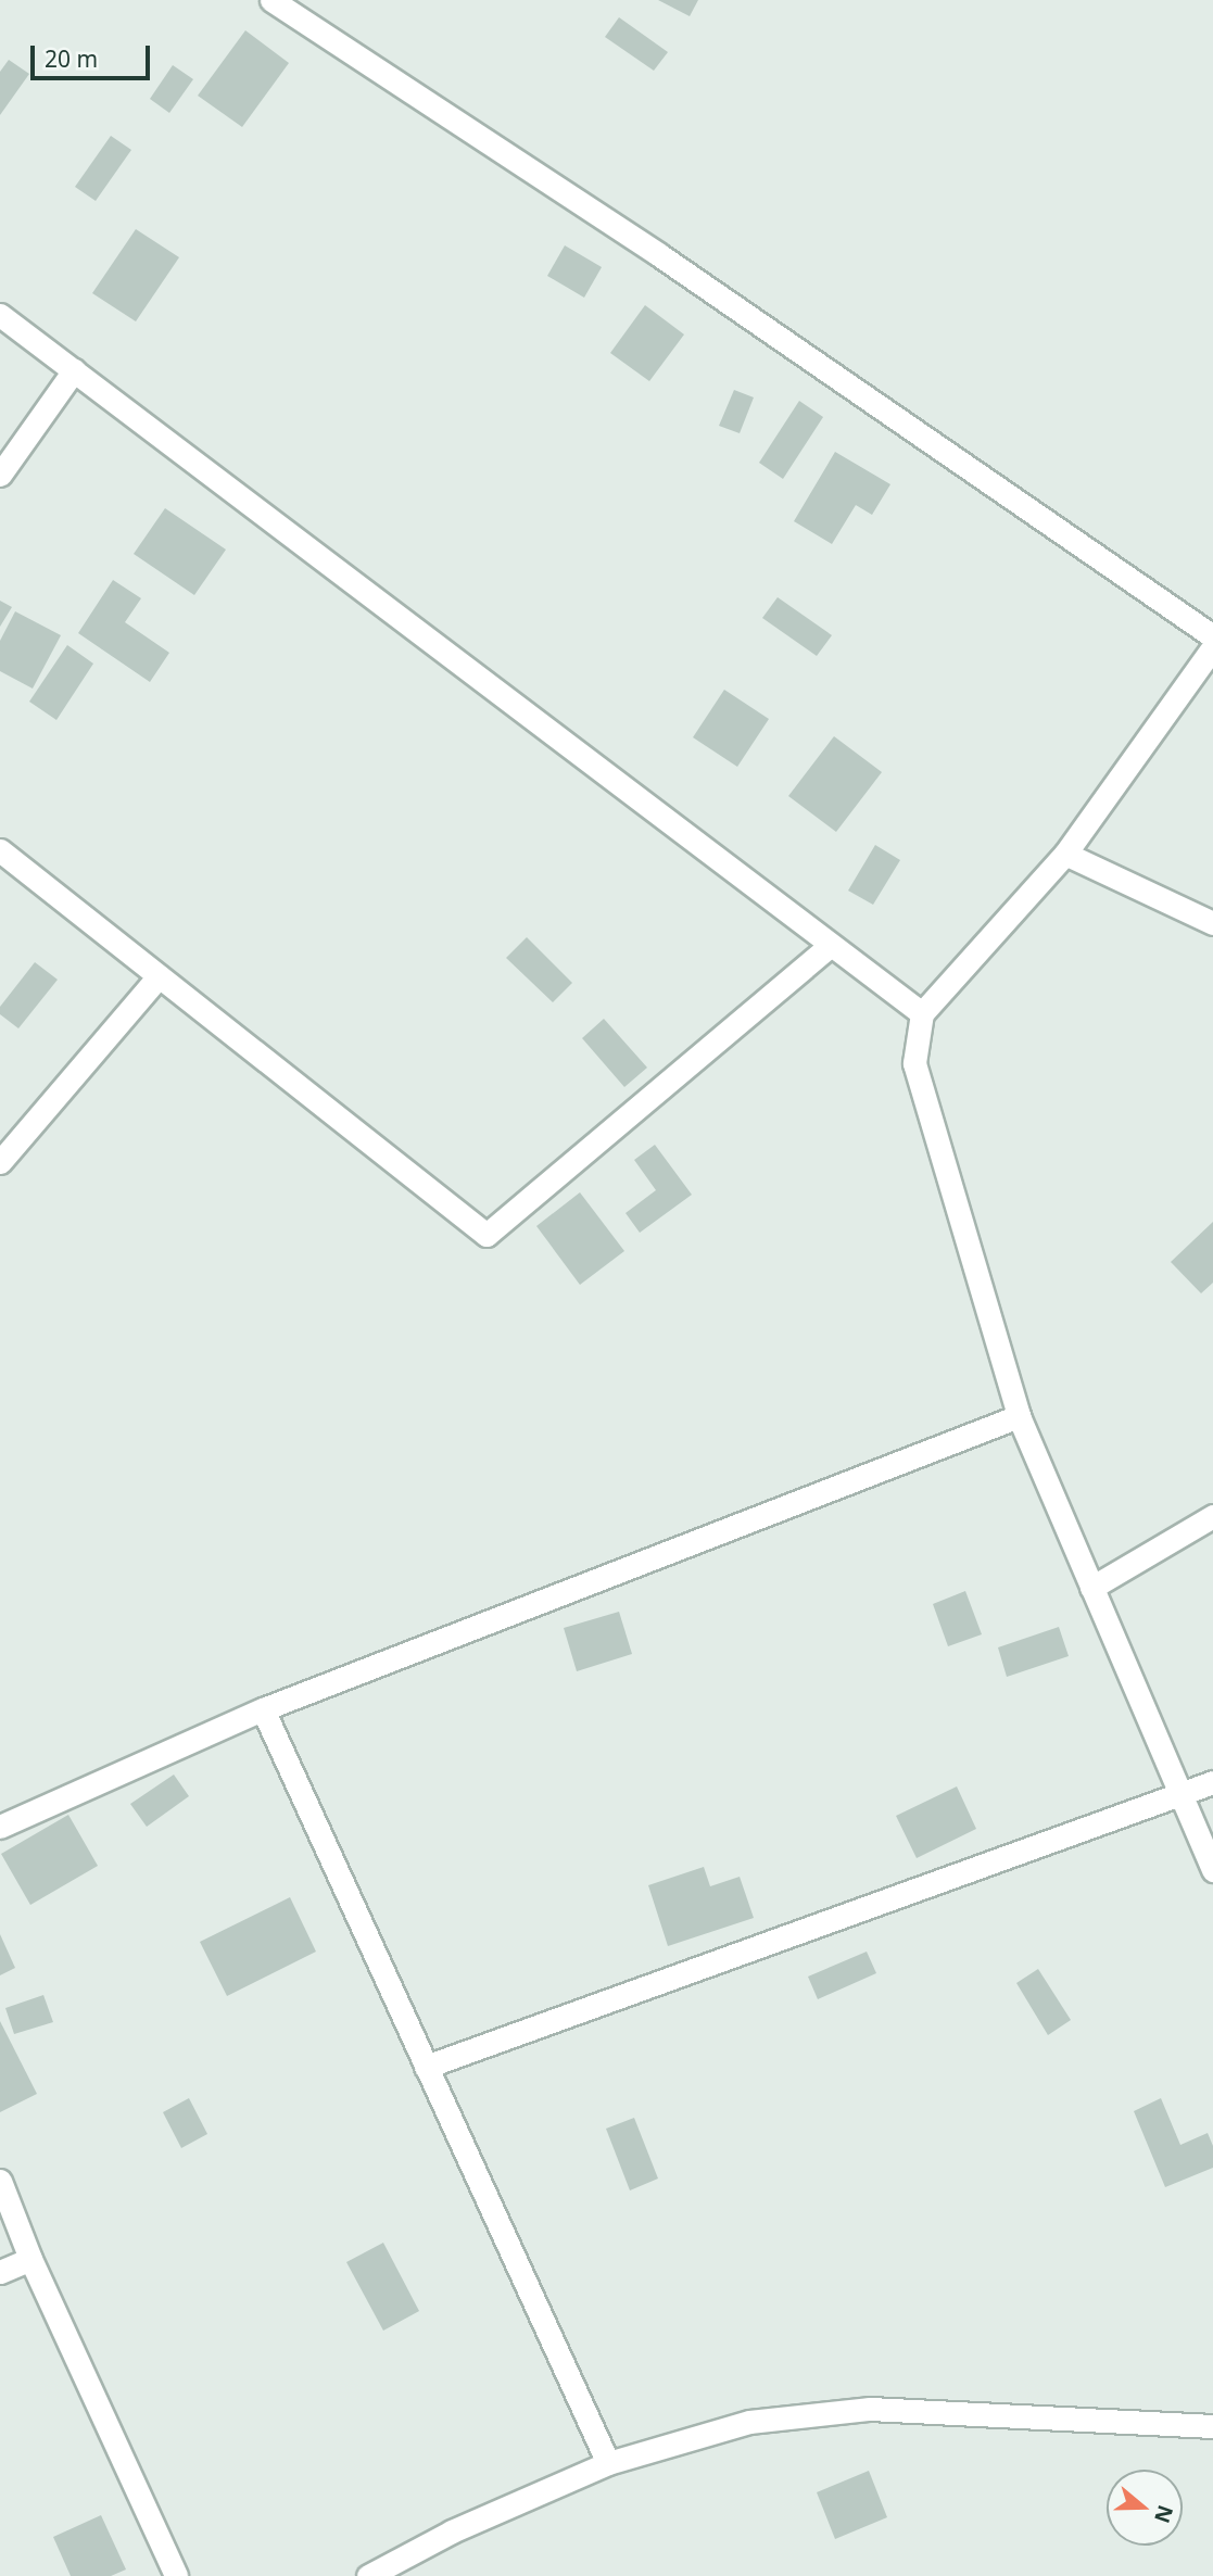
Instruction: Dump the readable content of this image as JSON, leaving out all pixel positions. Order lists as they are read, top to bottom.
{
  "scale_bar": "20 m",
  "north": "right"
}
